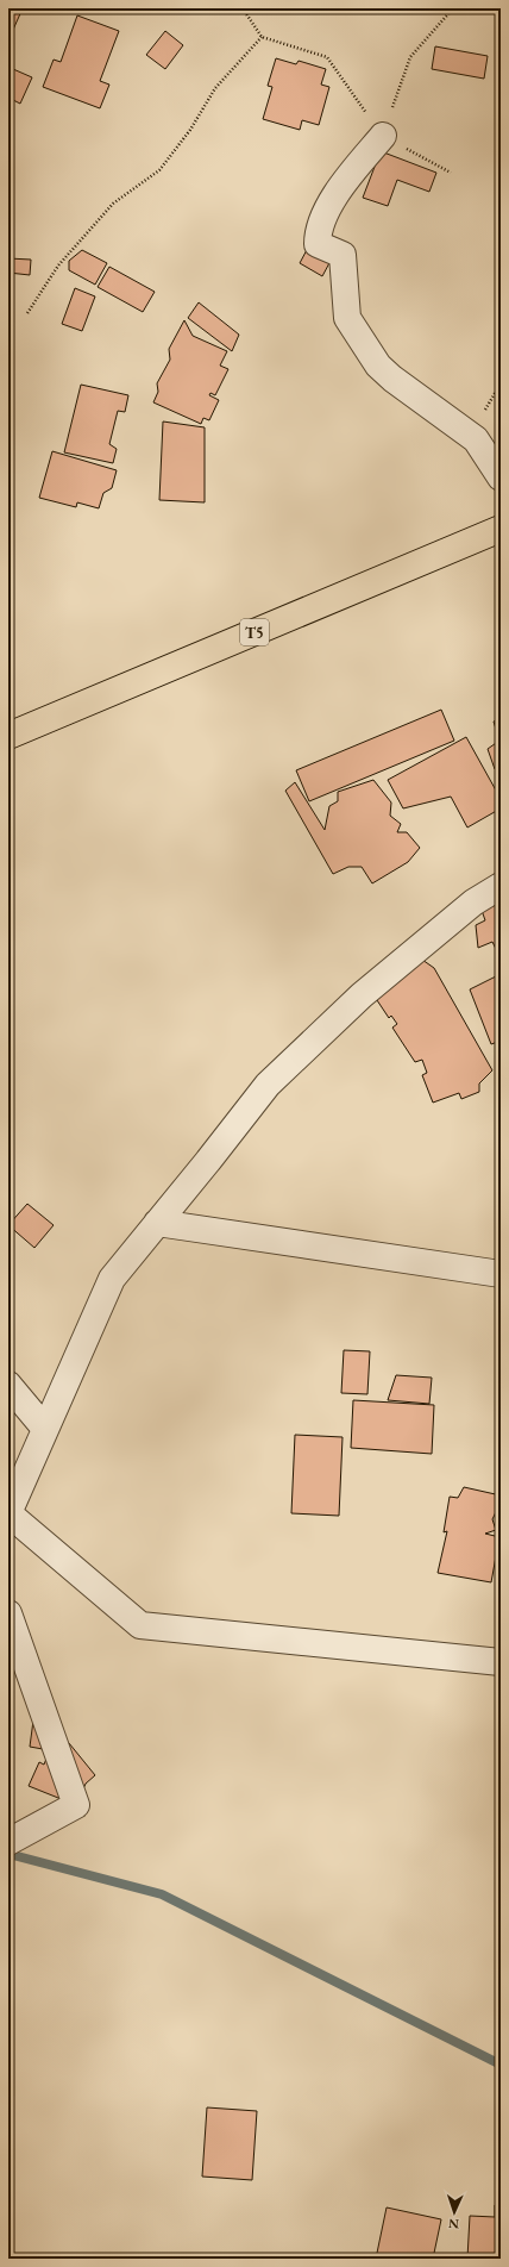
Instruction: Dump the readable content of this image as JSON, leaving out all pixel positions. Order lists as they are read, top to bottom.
{
  "streets": {
    "highway": ["T5"]
  },
  "north": "bottom"
}
